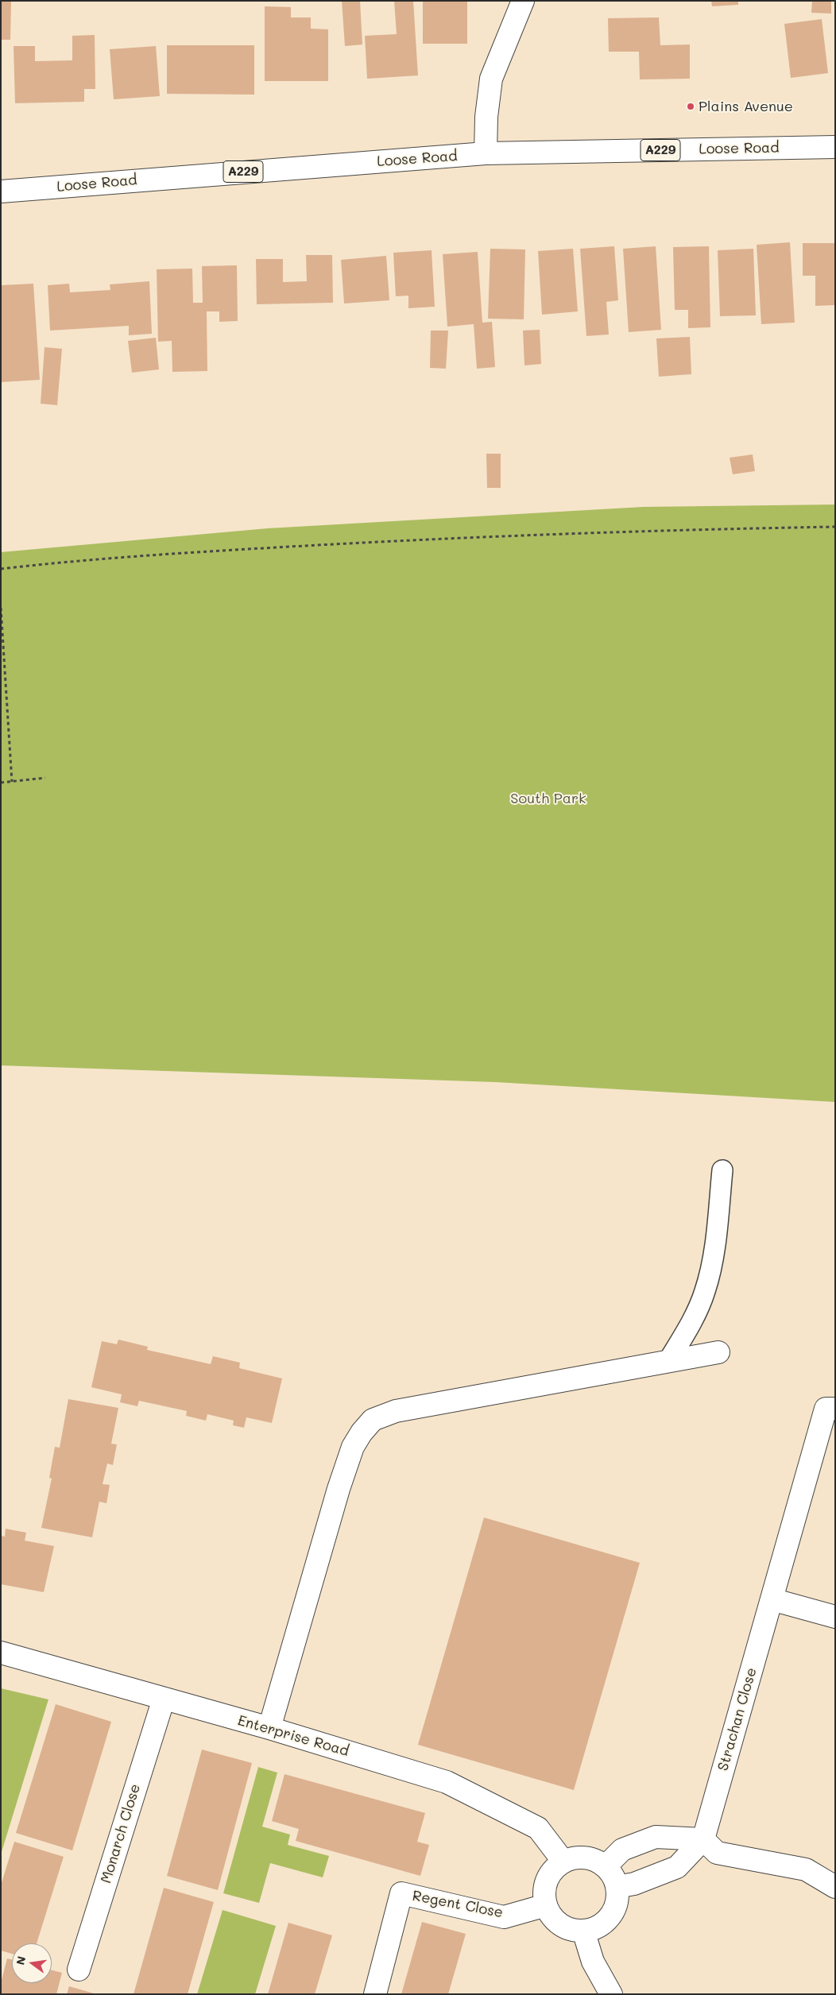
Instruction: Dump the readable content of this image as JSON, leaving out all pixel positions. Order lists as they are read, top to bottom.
{
  "streets": {
    "main road": [
      "Loose Road",
      "A229",
      "Strachan Close",
      "Enterprise Road",
      "Monarch Close",
      "Regent Close"
    ]
  },
  "crossings": [
    ["Strachan Close", "Enterprise Road"],
    ["Strachan Close", "Regent Close"],
    ["Enterprise Road", "Monarch Close"],
    ["Enterprise Road", "Regent Close"]
  ],
  "parks": ["South Park"],
  "places": ["Plains Avenue"],
  "north": "left"
}
